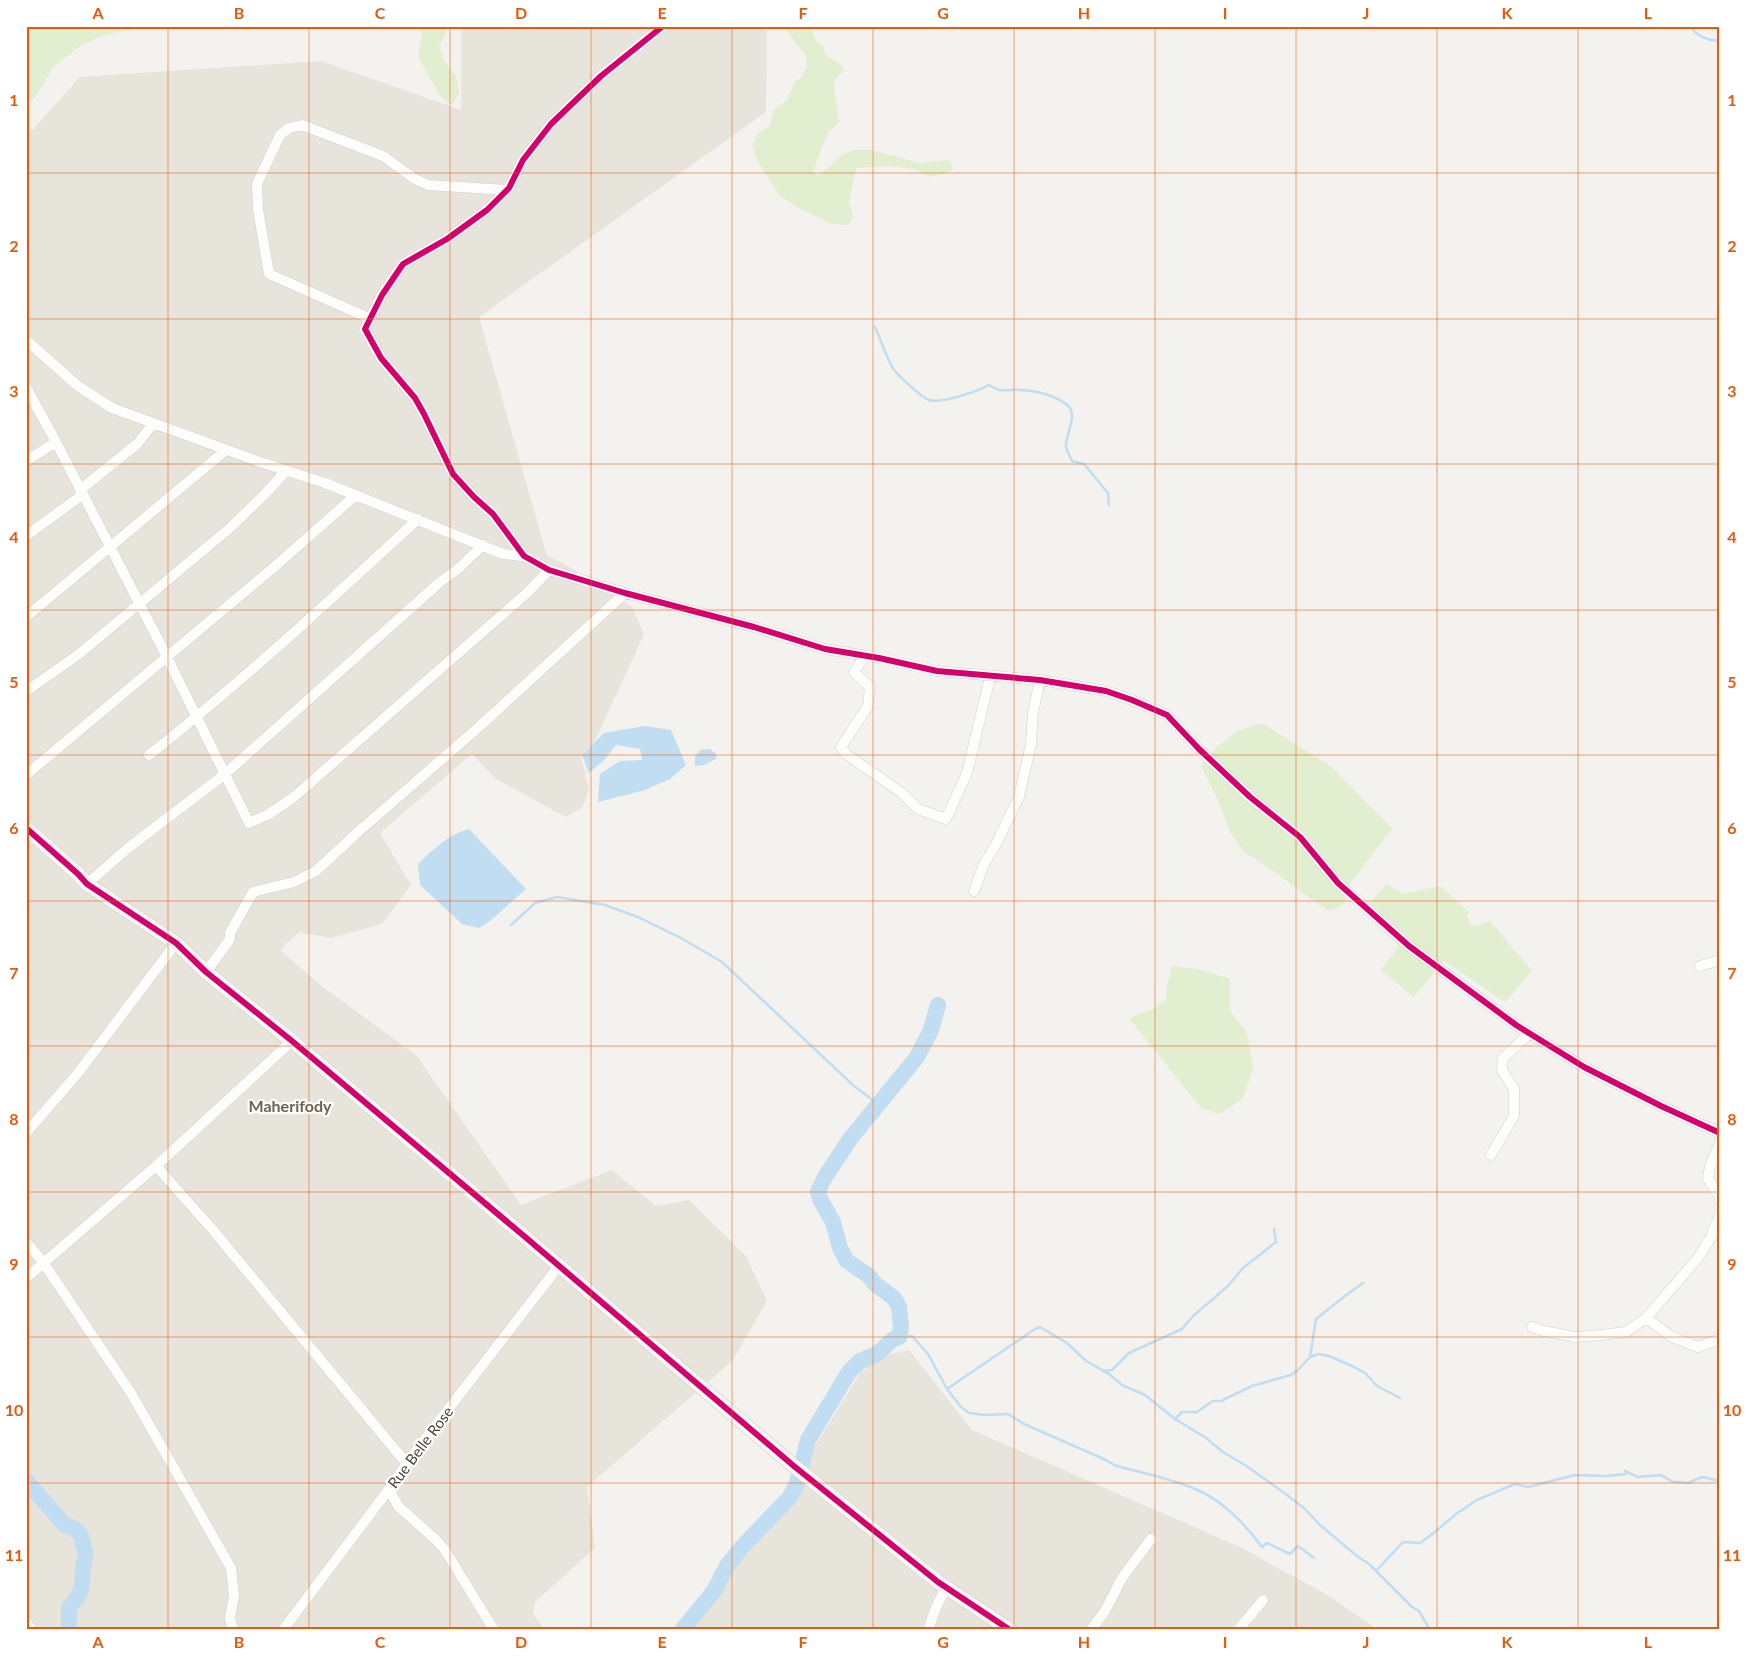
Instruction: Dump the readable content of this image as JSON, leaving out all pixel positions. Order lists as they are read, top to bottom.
{
  "streets": {
    "street": ["Rue Belle Rose"]
  },
  "districts": ["Maherifody"],
  "grid": {
    "columns": [
      "A",
      "B",
      "C",
      "D",
      "E",
      "F",
      "G",
      "H",
      "I",
      "J",
      "K",
      "L"
    ],
    "rows": [
      "1",
      "2",
      "3",
      "4",
      "5",
      "6",
      "7",
      "8",
      "9",
      "10",
      "11"
    ]
  }
}
